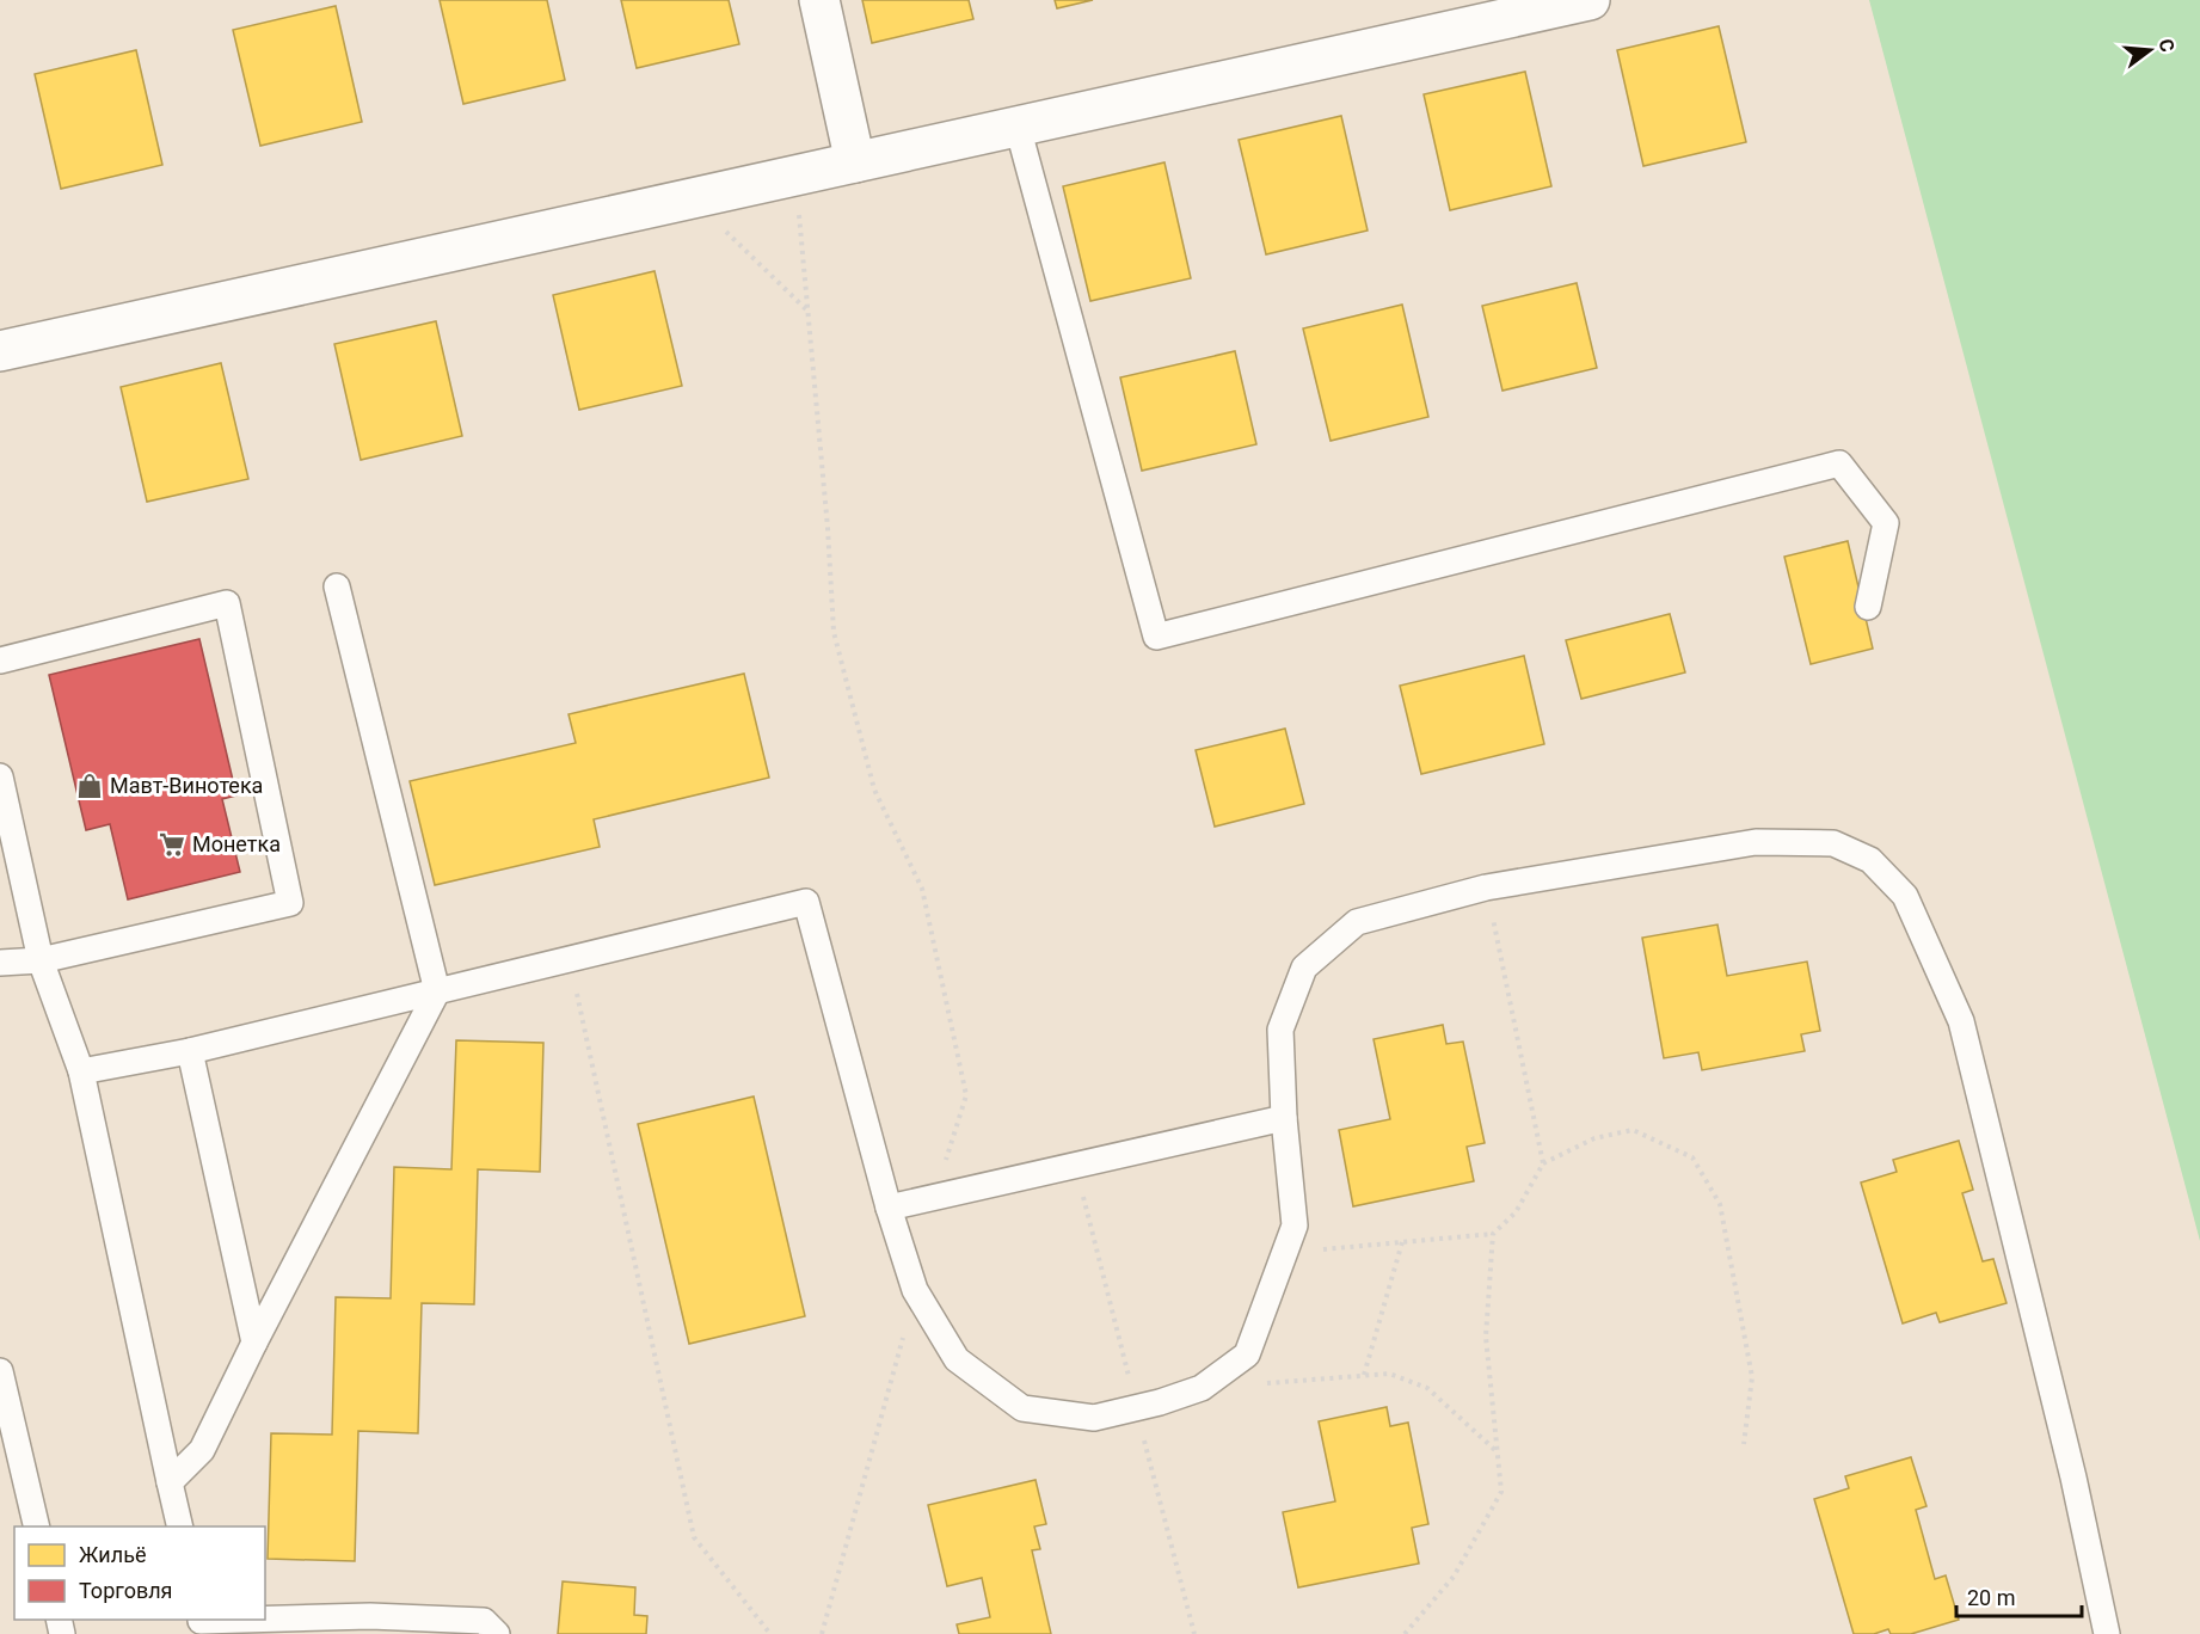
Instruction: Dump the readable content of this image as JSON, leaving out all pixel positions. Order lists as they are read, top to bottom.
{
  "places": {
    "shop": ["Мавт-Винотека"],
    "supermarket": ["Монетка"]
  },
  "legend": ["Жильё", "Торговля"],
  "scale_bar": "20 m",
  "north": "right"
}
